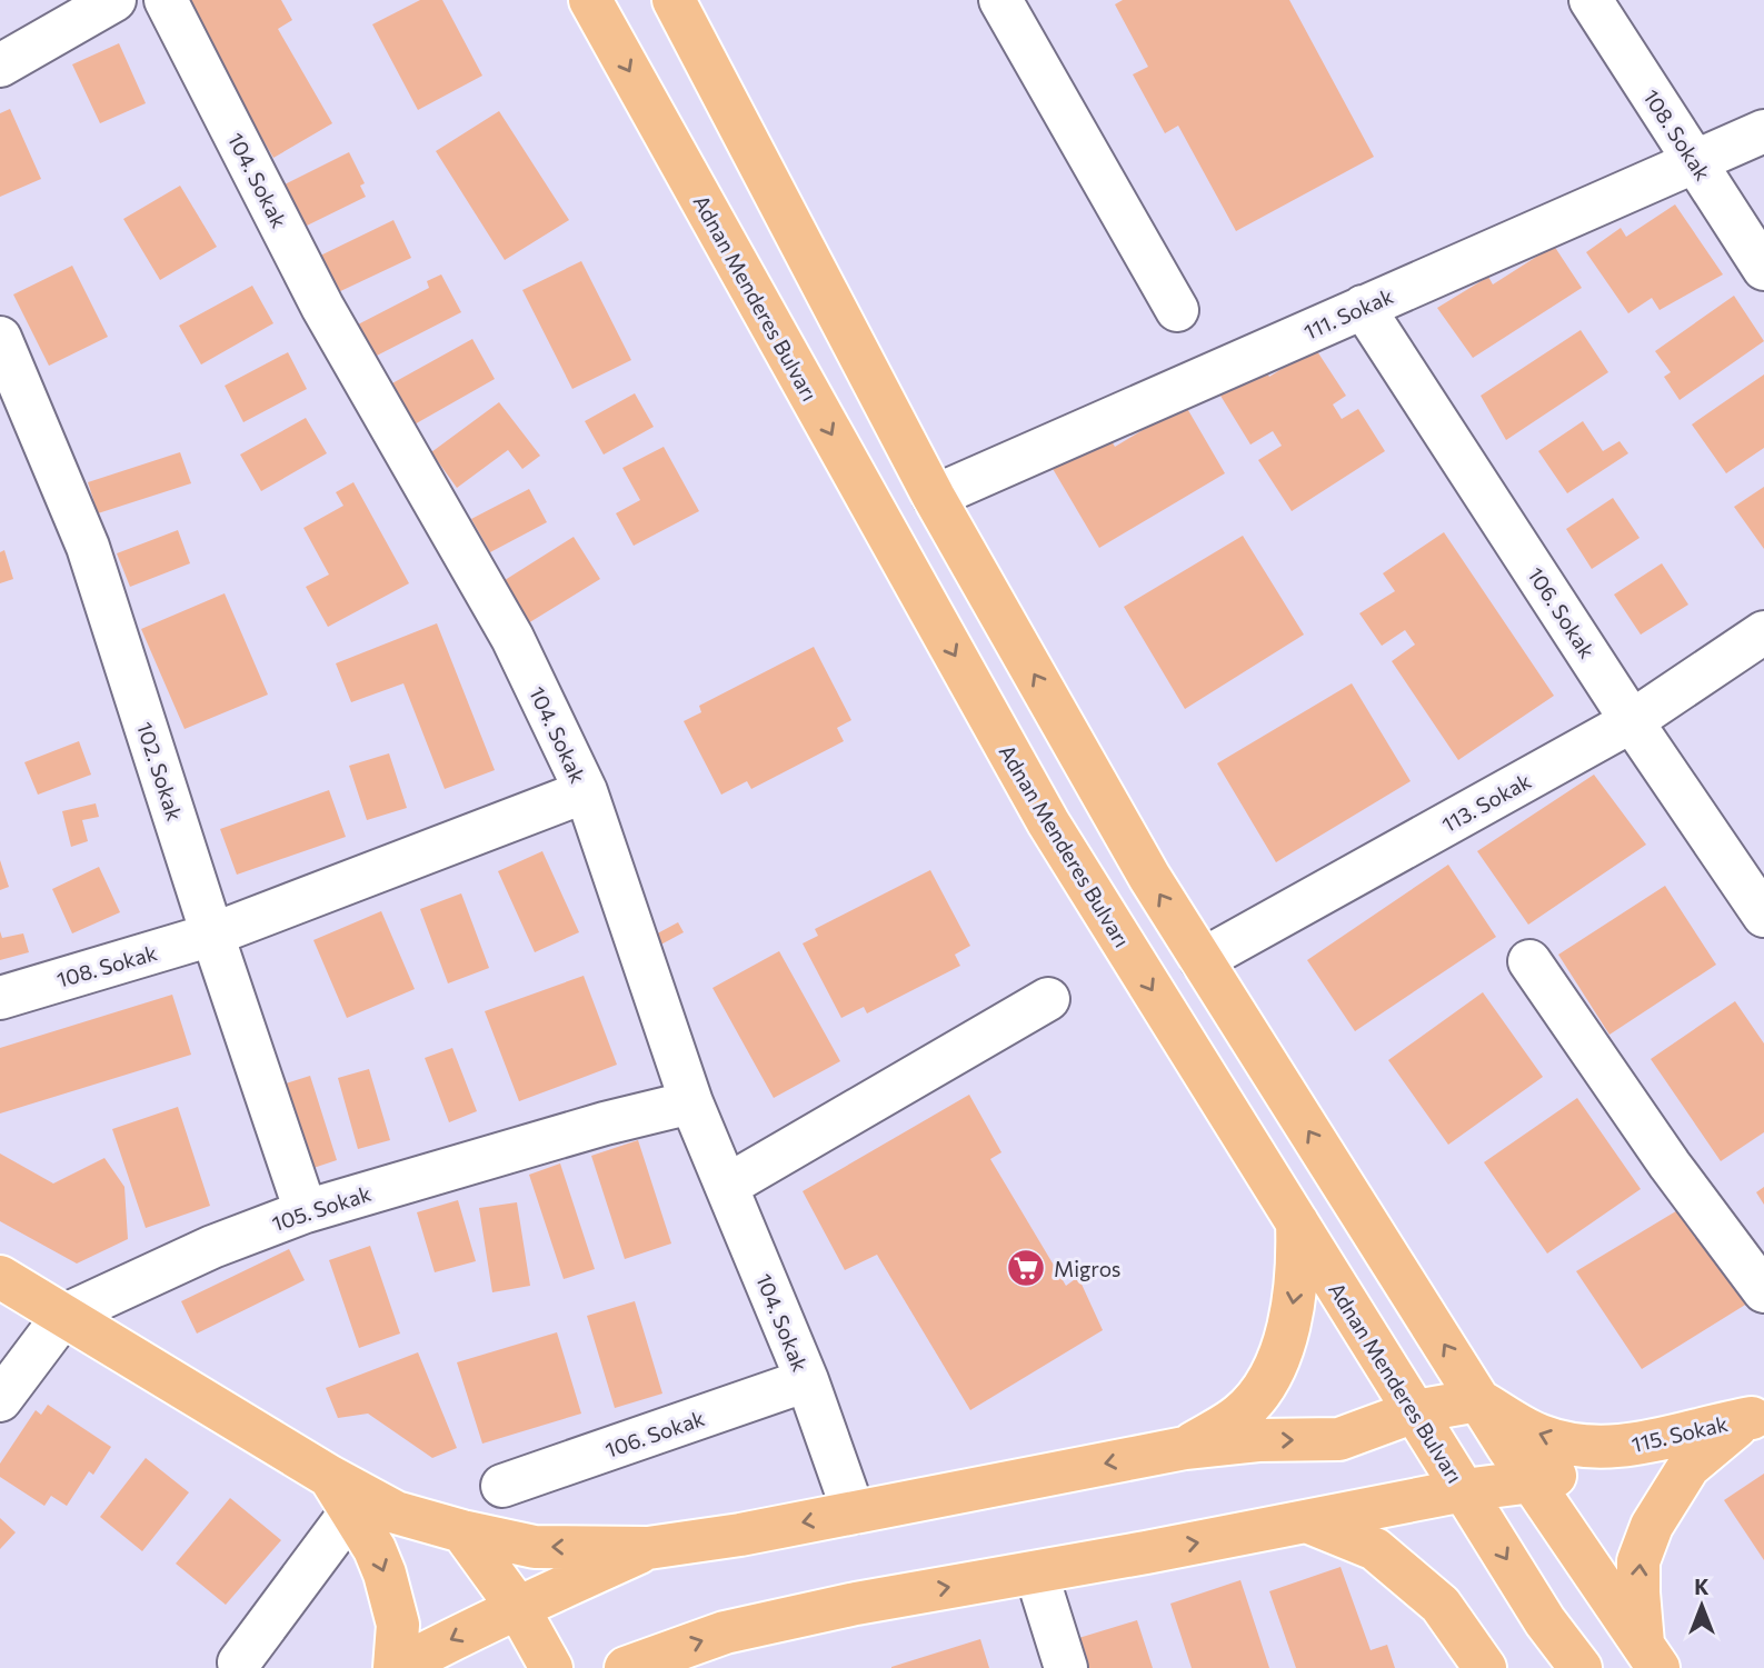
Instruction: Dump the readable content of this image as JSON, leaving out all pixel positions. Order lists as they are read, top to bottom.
{
  "streets": {
    "main road": ["Adnan Menderes Bulvarı", "115. Sokak"],
    "street": [
      "108. Sokak",
      "104. Sokak",
      "111. Sokak",
      "106. Sokak",
      "102. Sokak",
      "113. Sokak",
      "105. Sokak"
    ]
  },
  "crossings": [
    ["108. Sokak", "104. Sokak"],
    ["108. Sokak", "111. Sokak"],
    ["108. Sokak", "102. Sokak"],
    ["104. Sokak", "106. Sokak"],
    ["104. Sokak", "105. Sokak"],
    ["111. Sokak", "106. Sokak"],
    ["106. Sokak", "113. Sokak"],
    ["102. Sokak", "105. Sokak"]
  ],
  "places": {
    "supermarket": ["Migros"]
  },
  "north": "top"
}
